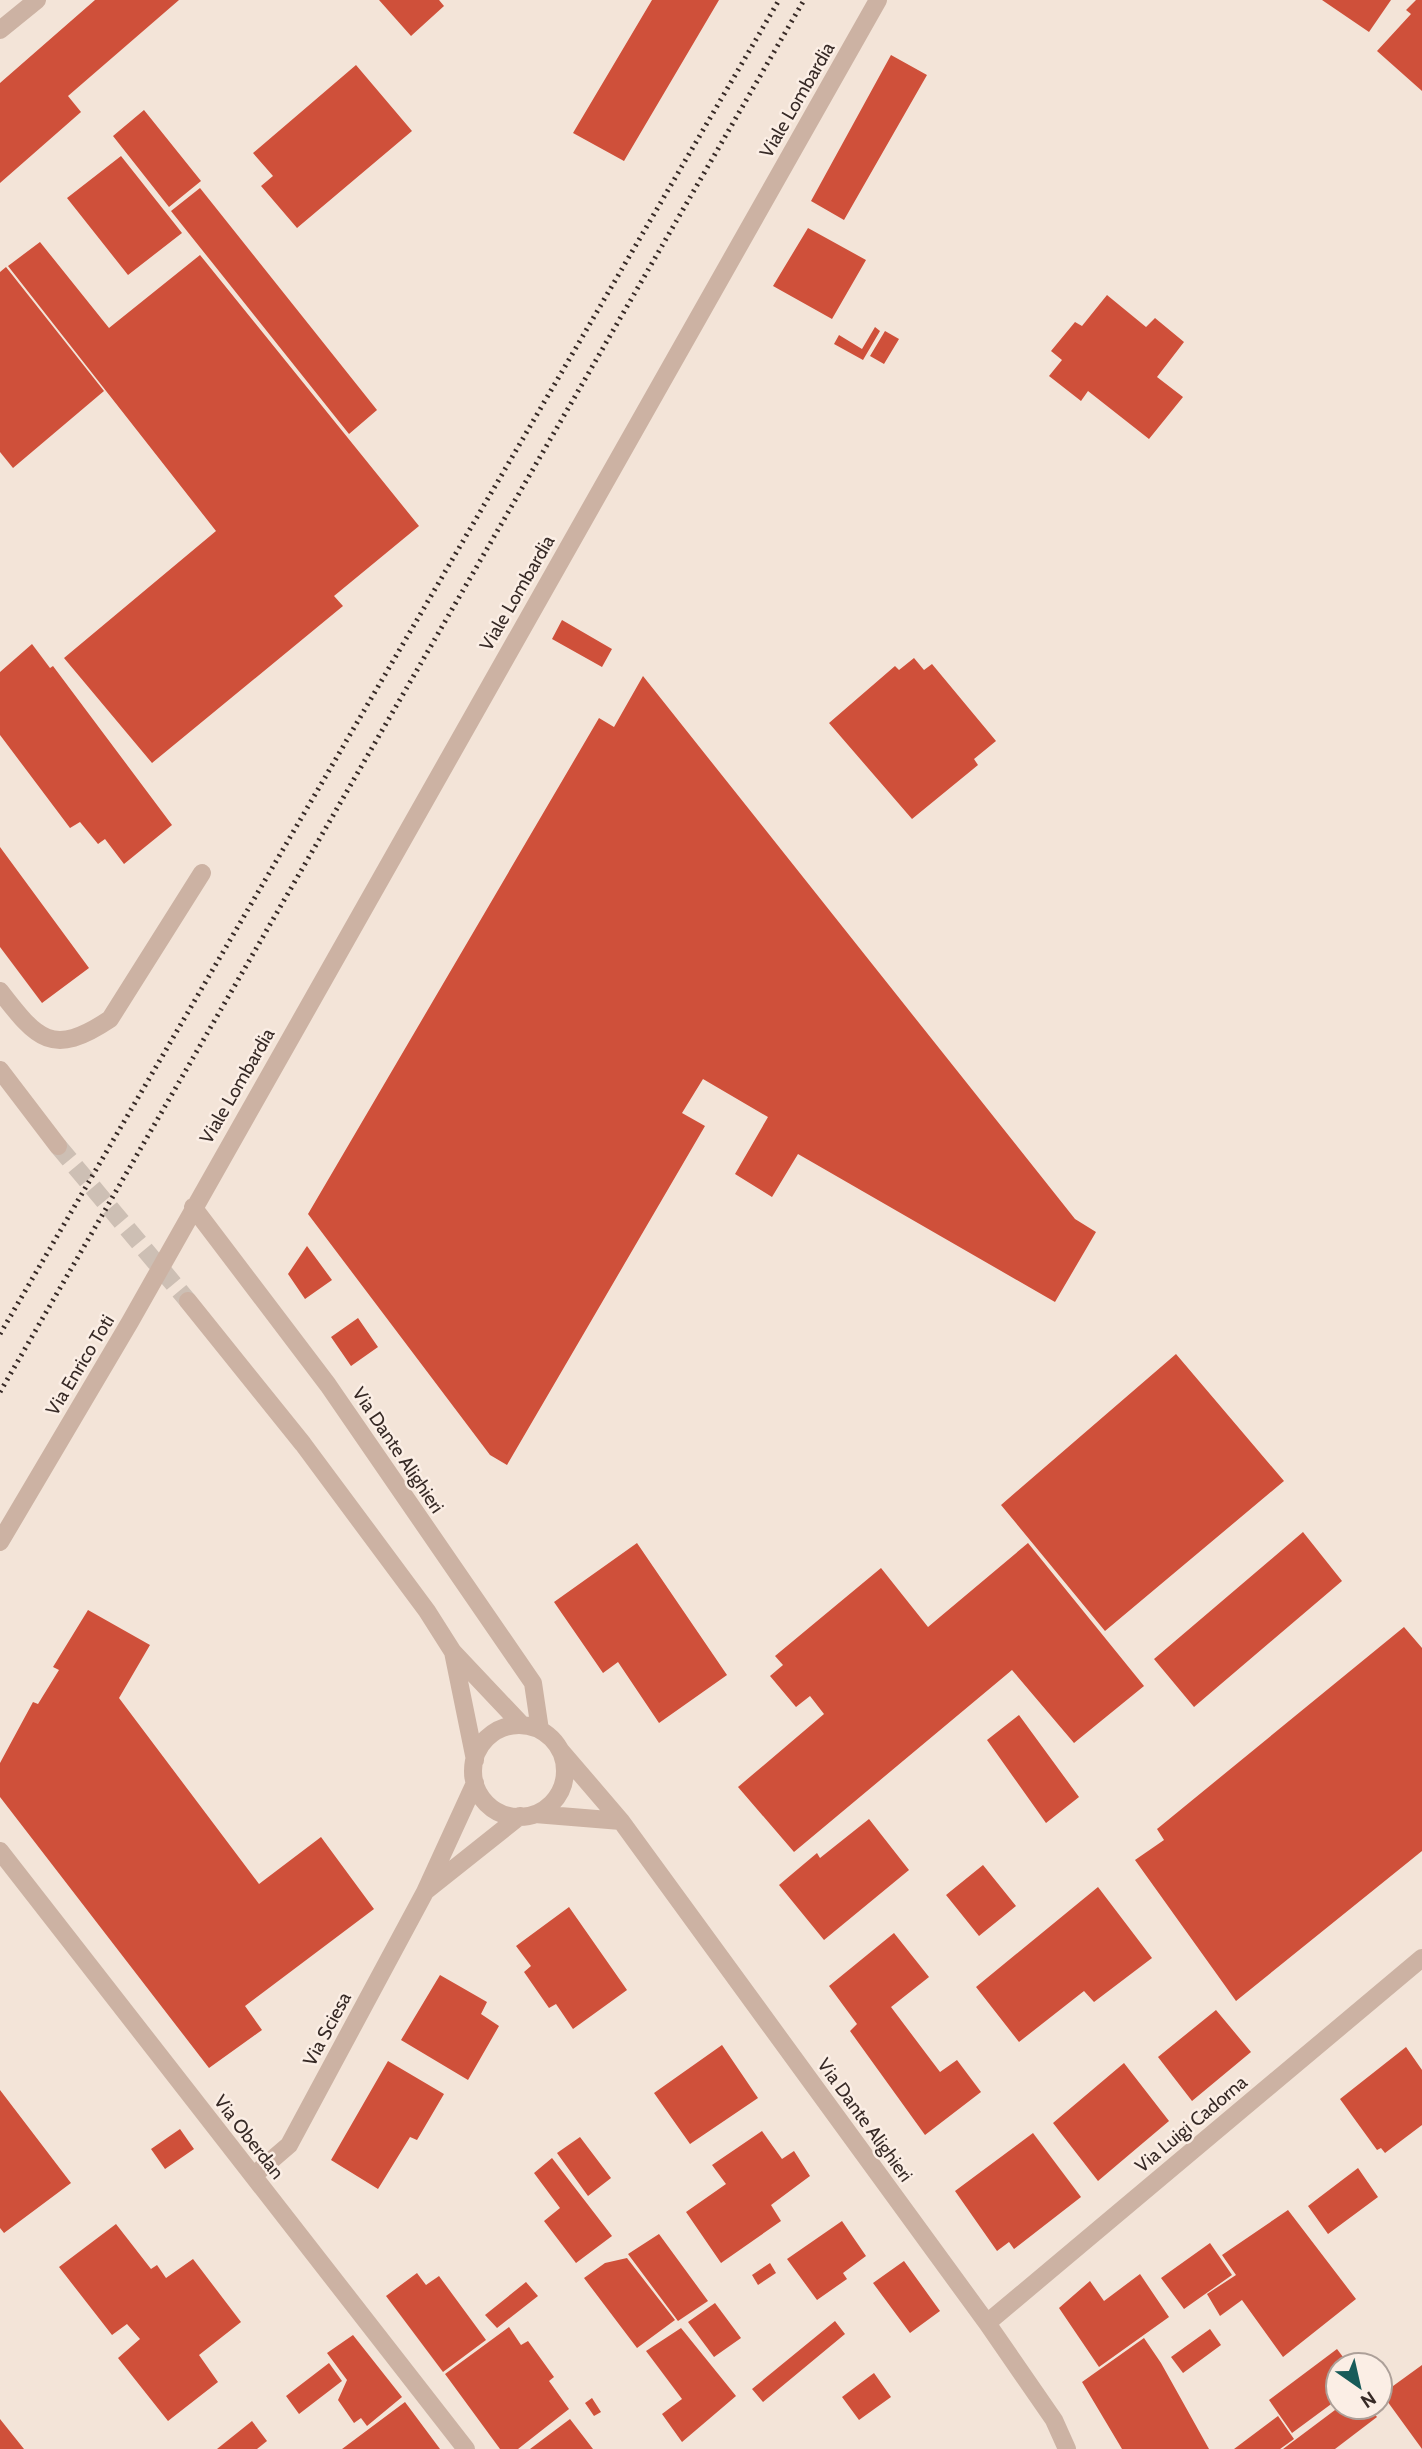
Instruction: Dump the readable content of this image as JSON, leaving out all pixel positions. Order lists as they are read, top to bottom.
{
  "streets": {
    "street": [
      "Viale Lombardia",
      "Via Enrico Toti",
      "Via Dante Alighieri",
      "Via Sciesa",
      "Via Luigi Cadorna",
      "Via Oberdan"
    ]
  },
  "crossings": [
    ["Viale Lombardia", "Via Enrico Toti"],
    ["Viale Lombardia", "Via Dante Alighieri"],
    ["Via Enrico Toti", "Via Dante Alighieri"],
    ["Via Dante Alighieri", "Via Sciesa"],
    ["Via Dante Alighieri", "Via Luigi Cadorna"],
    ["Via Sciesa", "Via Oberdan"]
  ],
  "north": "bottom right"
}
